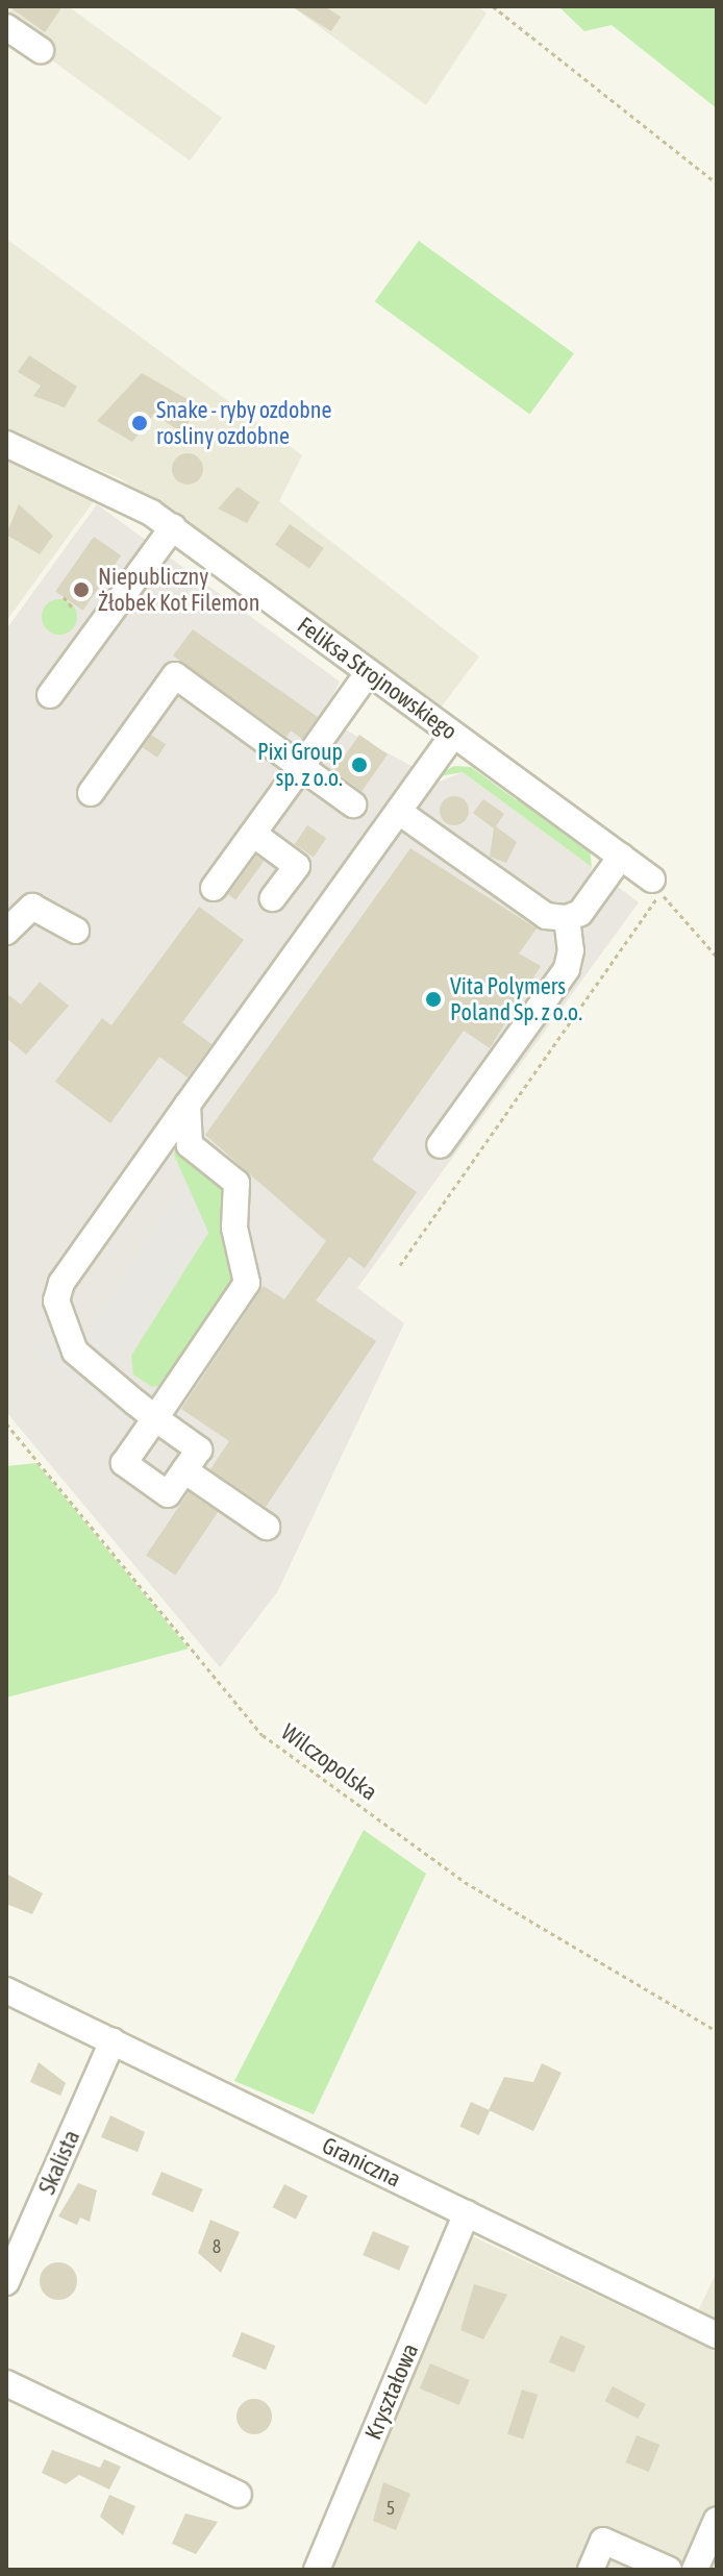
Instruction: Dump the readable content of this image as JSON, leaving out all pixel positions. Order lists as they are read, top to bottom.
{
  "streets": {
    "street": [
      "Feliksa Strojnowskiego",
      "Skalista",
      "Graniczna",
      "Kryształowa"
    ],
    "path": ["Wilczopolska"]
  },
  "crossings": [
    ["Skalista", "Graniczna"],
    ["Graniczna", "Kryształowa"]
  ],
  "places": [
    "Snake - ryby ozdobne rosliny ozdobne",
    "Niepubliczny Żłobek Kot Filemon",
    "Pixi Group sp. z o.o.",
    "Vita Polymers Poland Sp. z o.o."
  ],
  "house_numbers": ["8", "5"]
}
